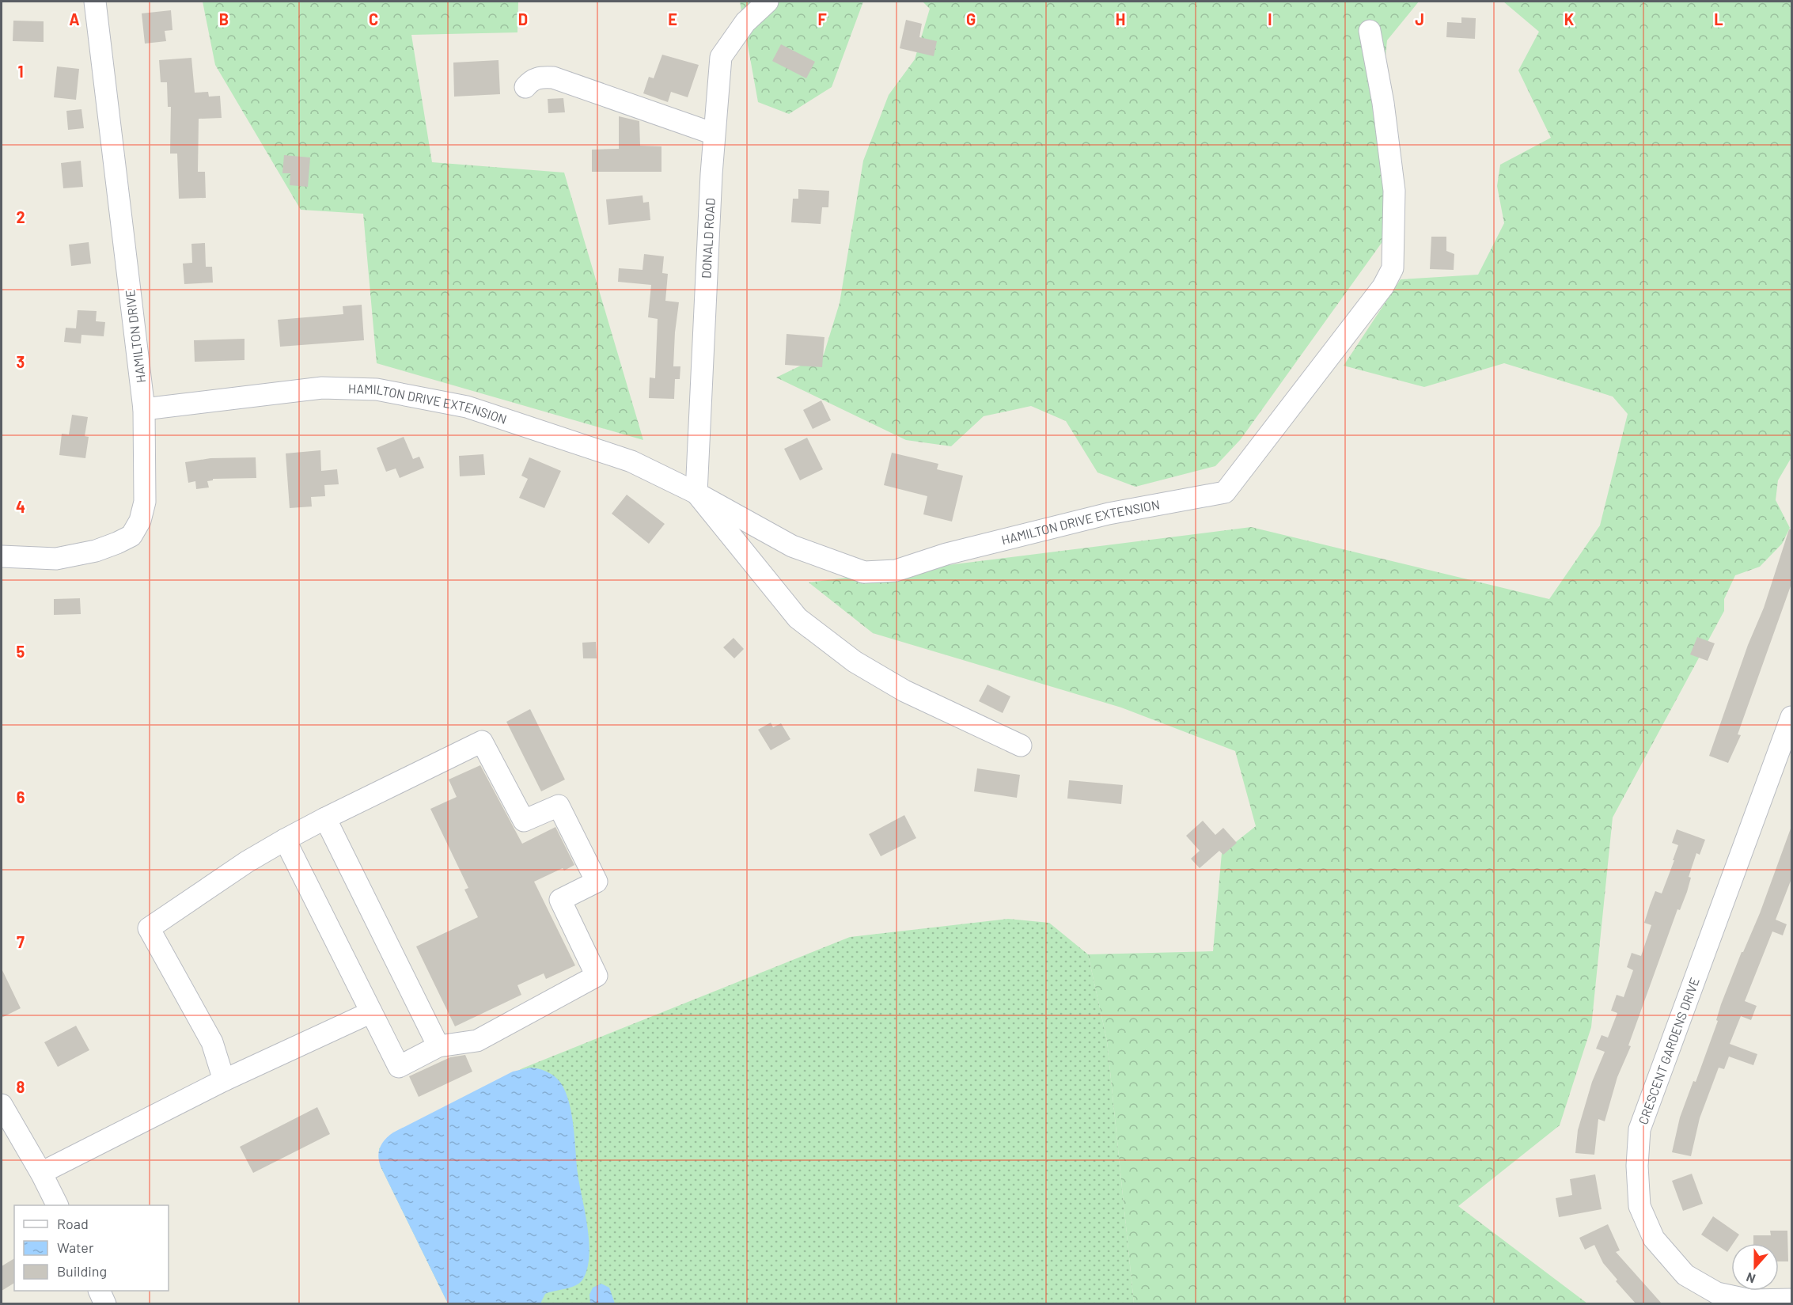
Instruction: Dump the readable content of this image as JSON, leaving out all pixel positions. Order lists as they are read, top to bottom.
{
  "streets": {
    "street": [
      "DONALD ROAD",
      "HAMILTON DRIVE",
      "HAMILTON DRIVE EXTENSION",
      "CRESCENT GARDENS DRIVE"
    ]
  },
  "crossings": [
    ["DONALD ROAD", "HAMILTON DRIVE EXTENSION"],
    ["HAMILTON DRIVE", "HAMILTON DRIVE EXTENSION"]
  ],
  "legend": ["Road", "Water", "Building"],
  "north": "bottom",
  "grid": {
    "columns": [
      "A",
      "B",
      "C",
      "D",
      "E",
      "F",
      "G",
      "H",
      "I",
      "J",
      "K",
      "L"
    ],
    "rows": [
      "1",
      "2",
      "3",
      "4",
      "5",
      "6",
      "7",
      "8"
    ]
  }
}
